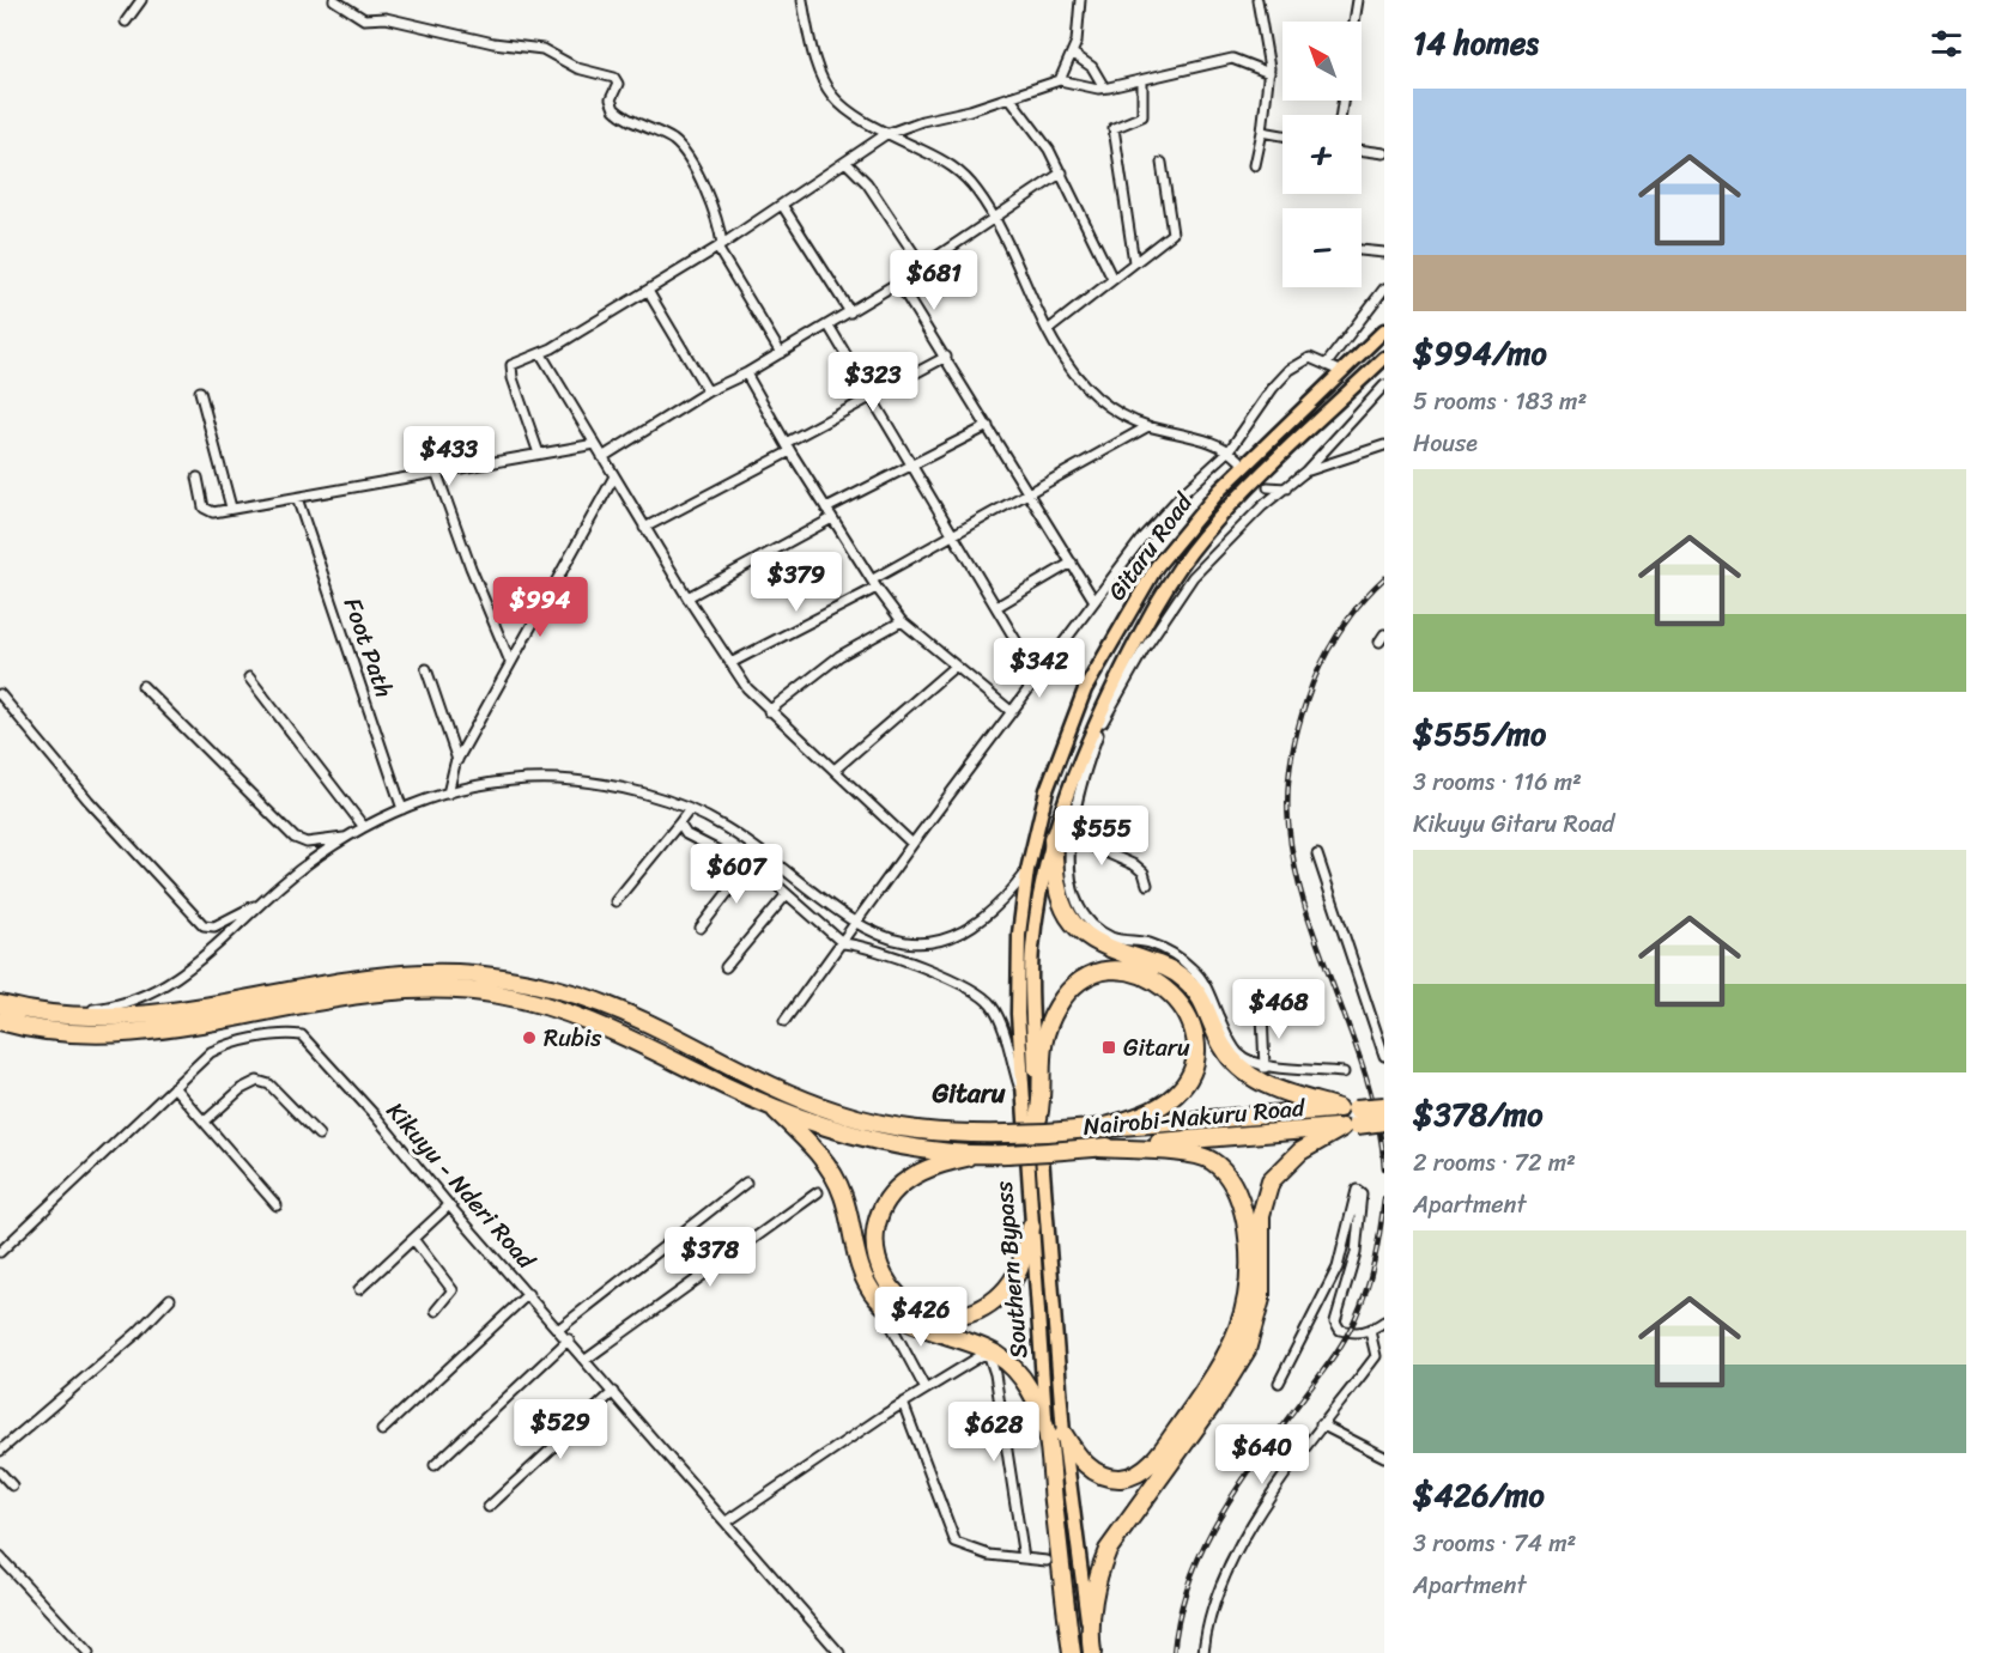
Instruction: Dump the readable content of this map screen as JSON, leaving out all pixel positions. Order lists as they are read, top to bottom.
{
  "streets": {
    "highway": ["Nairobi-Nakuru Road", "Southern Bypass"],
    "main road": ["Gitaru Road"],
    "street": ["Foot Path", "Kikuyu - Nderi Road"]
  },
  "crossings": [
    ["Gitaru Road", "Nairobi-Nakuru Road"],
    ["Gitaru Road", "Southern Bypass"]
  ],
  "districts": ["Gitaru"],
  "places": {
    "other": ["Rubis"],
    "transit": ["Gitaru"]
  },
  "north": "top left",
  "page": {
    "heading": "14 homes",
    "map_buttons": ["+", "−"],
    "list": [
      {
        "name": "$994/mo",
        "note": "5 rooms · 183 m² · House"
      },
      {
        "name": "$555/mo",
        "note": "3 rooms · 116 m² · Kikuyu Gitaru Road"
      },
      {
        "name": "$378/mo",
        "note": "2 rooms · 72 m² · Apartment"
      },
      {
        "name": "$426/mo",
        "note": "3 rooms · 74 m² · Apartment"
      }
    ],
    "price": [
      "$681",
      "$323",
      "$433",
      "$379",
      "$994",
      "$342",
      "$555",
      "$607",
      "$468",
      "$378",
      "$426",
      "$529",
      "$628",
      "$640"
    ]
  }
}
